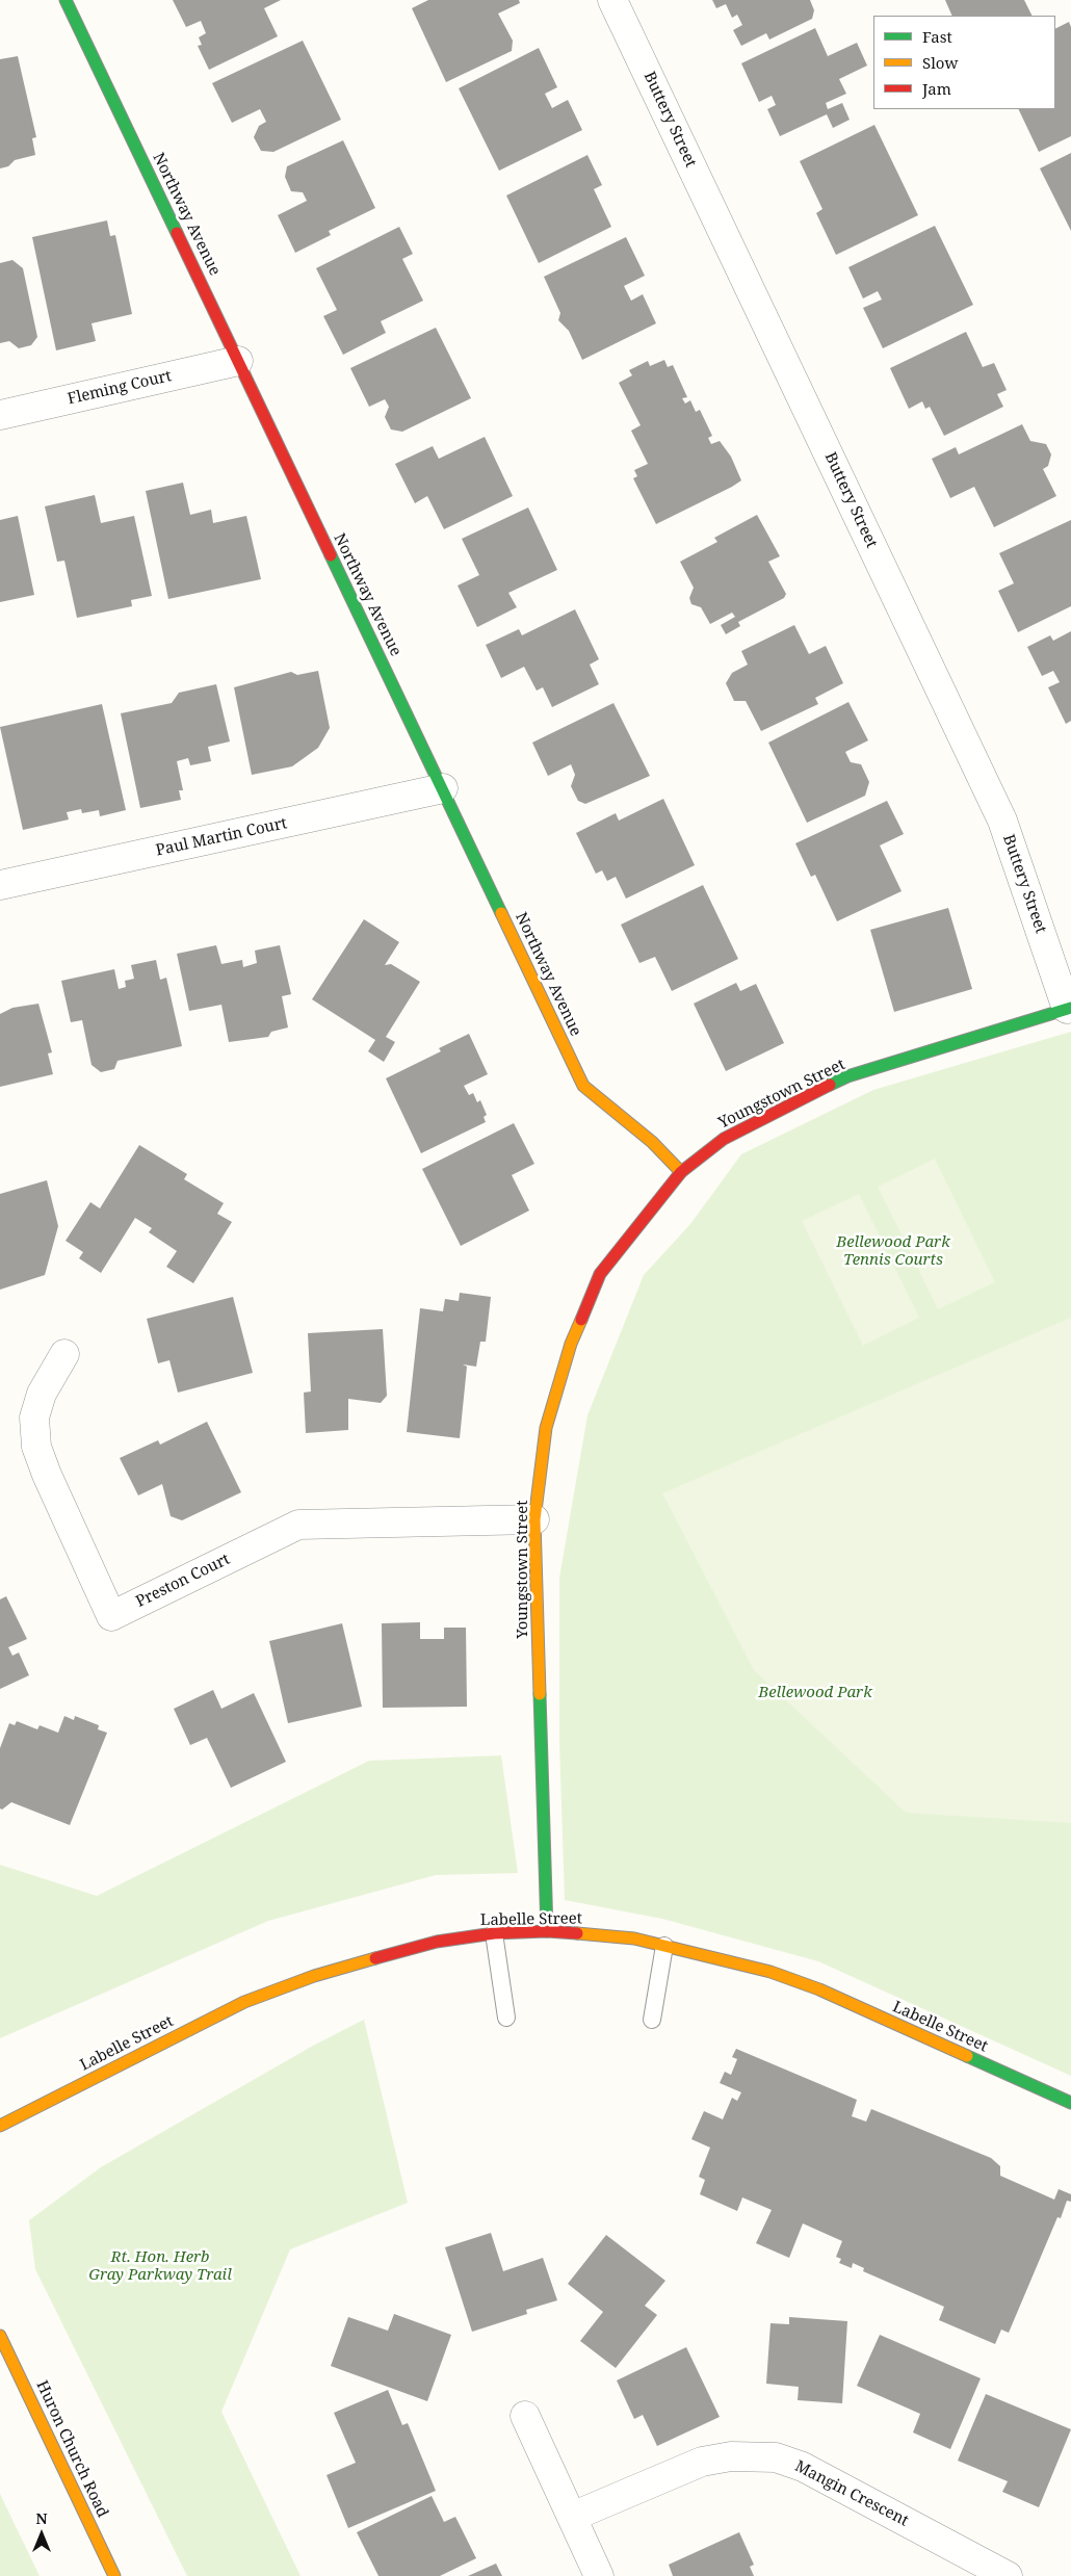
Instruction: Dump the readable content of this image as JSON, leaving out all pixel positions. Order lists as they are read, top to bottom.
{
  "streets": {
    "main road": [
      "Northway Avenue",
      "Youngstown Street",
      "Labelle Street",
      "Huron Church Road"
    ],
    "street": [
      "Buttery Street",
      "Fleming Court",
      "Paul Martin Court",
      "Preston Court",
      "Mangin Crescent"
    ]
  },
  "crossings": [
    ["Buttery Street", "Youngstown Street"],
    ["Northway Avenue", "Fleming Court"],
    ["Northway Avenue", "Paul Martin Court"],
    ["Northway Avenue", "Youngstown Street"],
    ["Youngstown Street", "Preston Court"],
    ["Youngstown Street", "Labelle Street"]
  ],
  "parks": ["Bellewood Park Tennis Courts", "Bellewood Park", "Rt. Hon. Herb Gray Parkway Trail"],
  "legend": ["Fast", "Slow", "Jam"],
  "north": "top"
}
